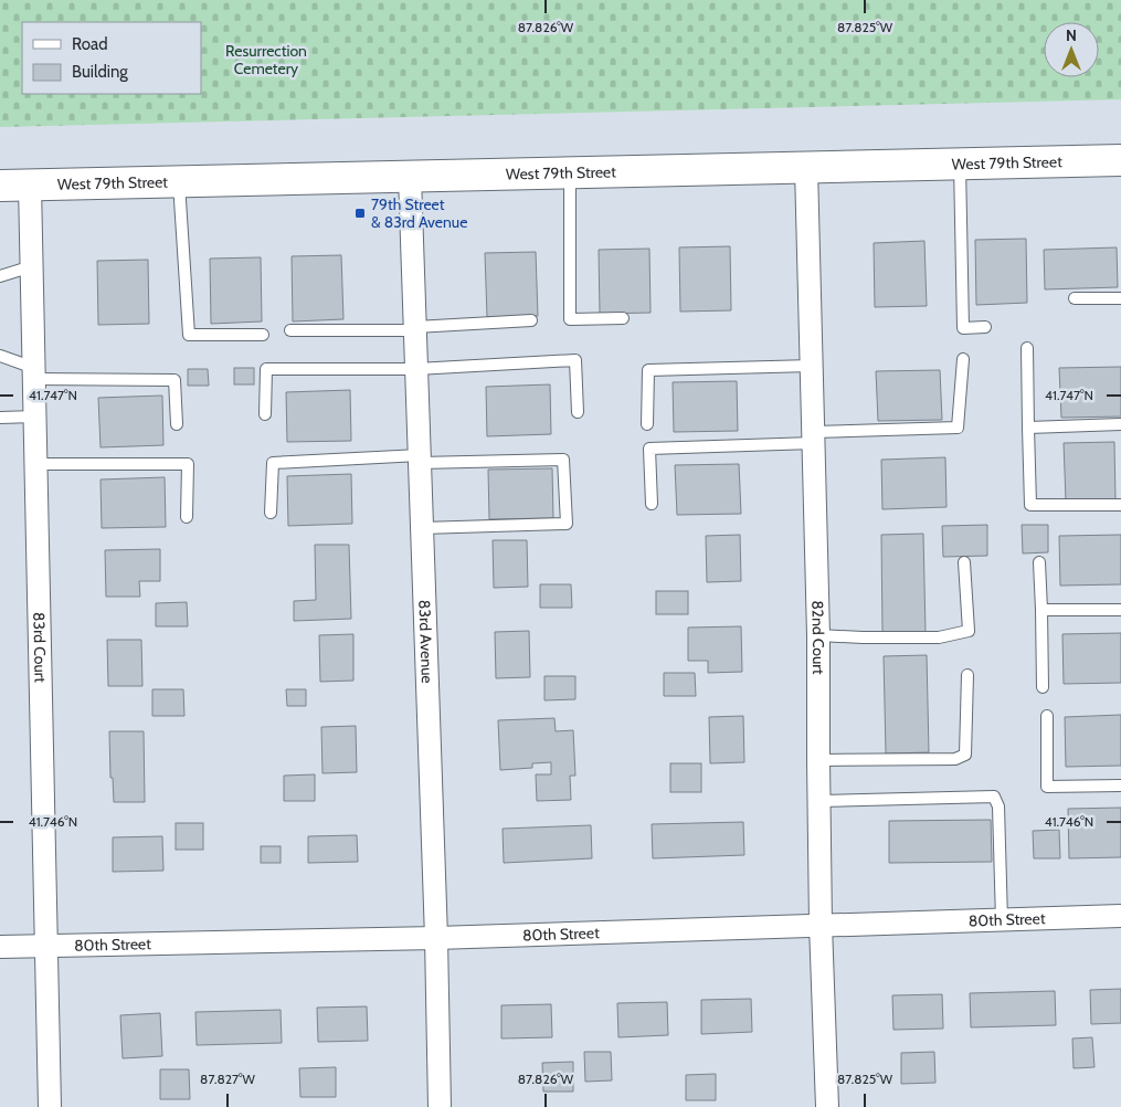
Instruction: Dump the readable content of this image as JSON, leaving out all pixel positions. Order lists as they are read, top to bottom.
{
  "streets": {
    "main road": ["West 79th Street"],
    "street": [
      "82nd Court",
      "83rd Avenue",
      "83rd Court",
      "80th Street"
    ]
  },
  "crossings": [
    ["West 79th Street", "82nd Court"],
    ["West 79th Street", "83rd Avenue"],
    ["West 79th Street", "83rd Court"],
    ["82nd Court", "80th Street"],
    ["83rd Avenue", "80th Street"],
    ["83rd Court", "80th Street"]
  ],
  "parks": ["Resurrection Cemetery"],
  "places": {
    "transit": ["79th Street & 83rd Avenue"]
  },
  "legend": ["Road", "Building"],
  "north": "top",
  "coordinates": [
    "87.826°W",
    "87.825°W",
    "41.747°N",
    "41.746°N",
    "87.827°W"
  ]
}
